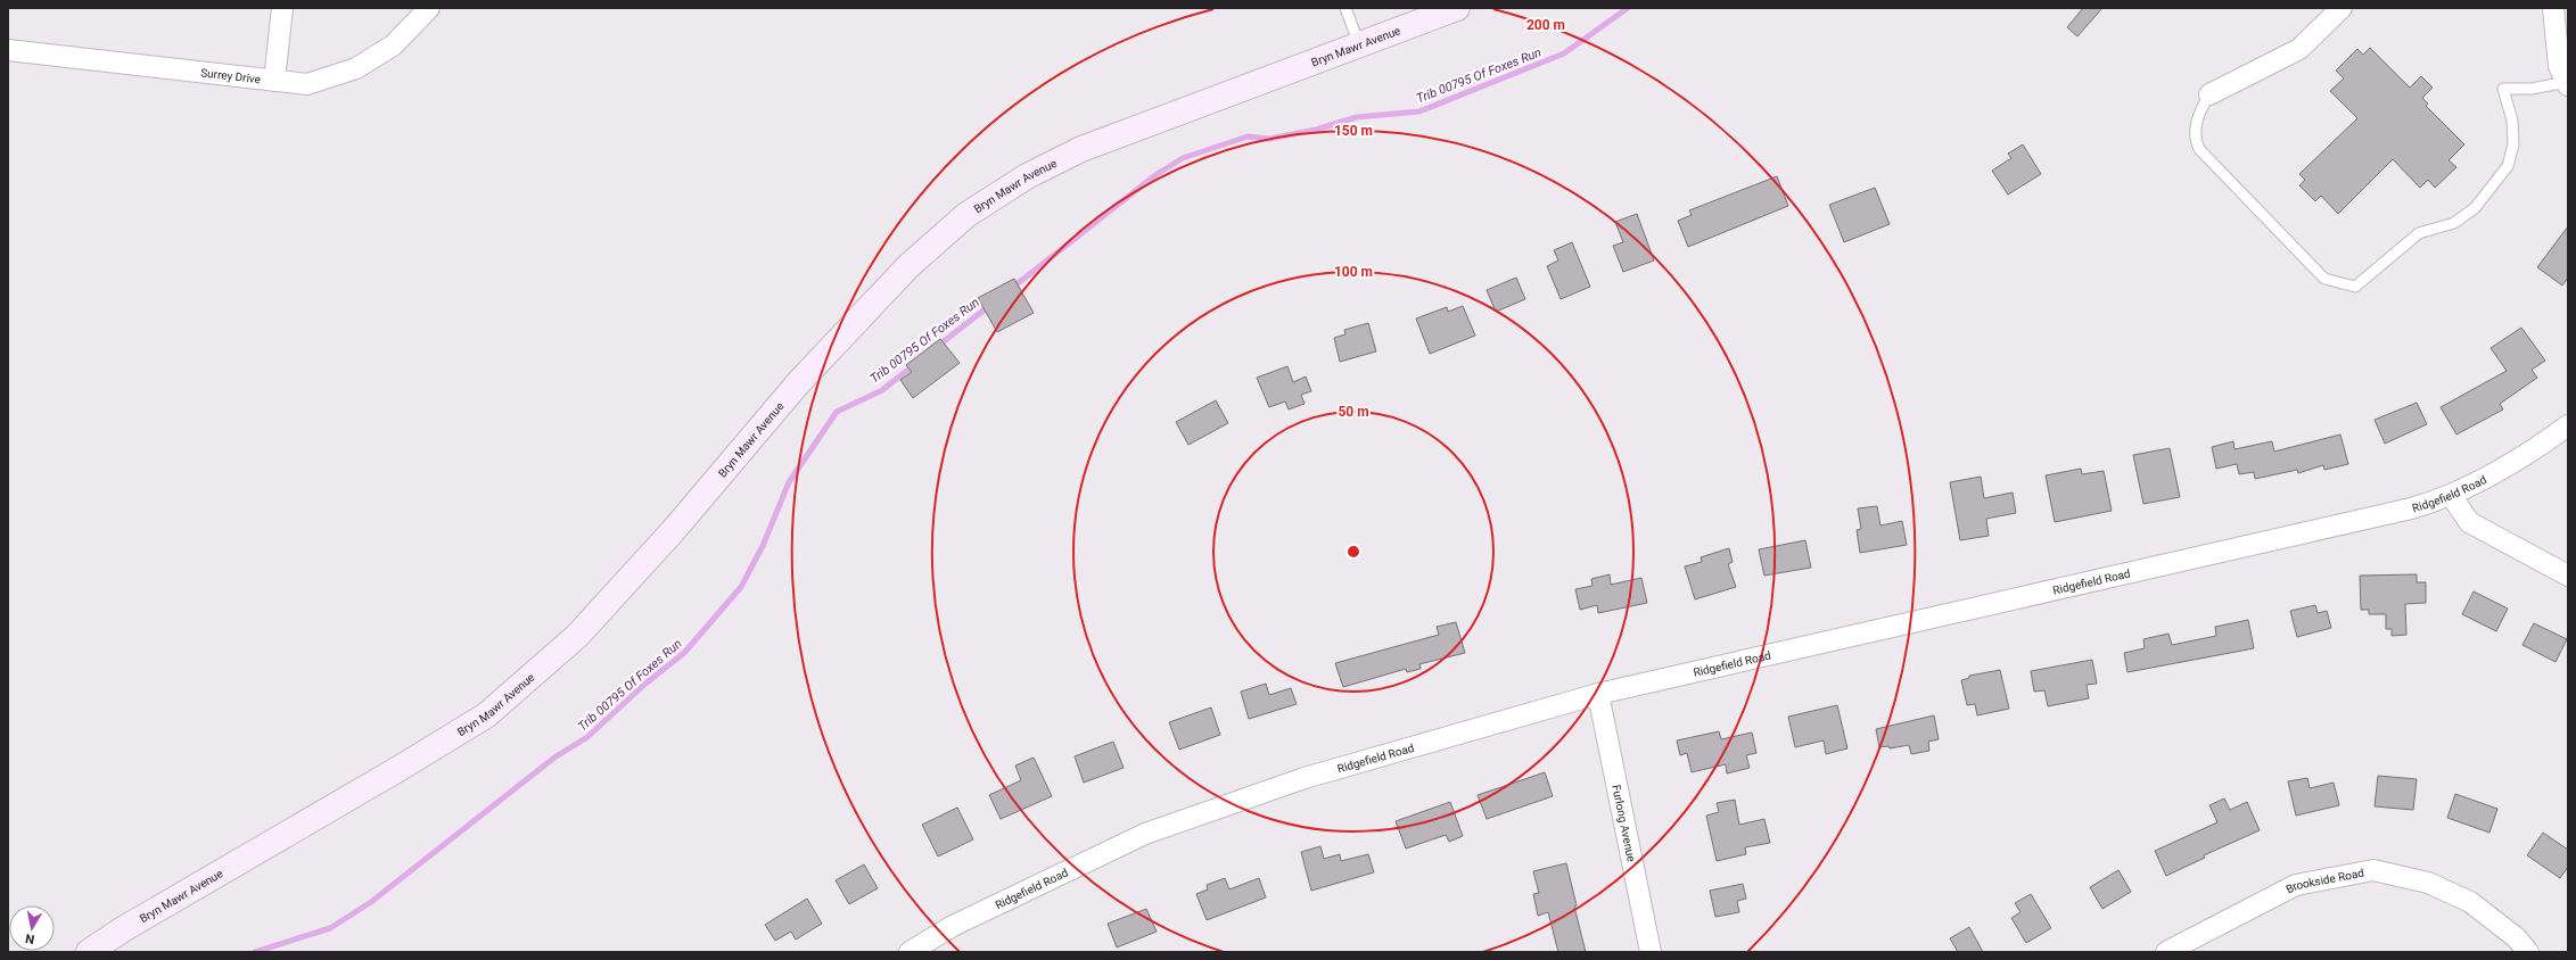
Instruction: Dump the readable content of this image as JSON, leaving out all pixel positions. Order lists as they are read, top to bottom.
{
  "streets": {
    "main road": ["Bryn Mawr Avenue"],
    "street": [
      "Surrey Drive",
      "Ridgefield Road",
      "Furlong Avenue",
      "Brookside Road"
    ]
  },
  "crossings": [
    ["Ridgefield Road", "Furlong Avenue"]
  ],
  "water": ["Trib 00795 Of Foxes Run"],
  "north": "bottom",
  "rings": [
    "200 m",
    "150 m",
    "100 m",
    "50 m"
  ]
}
